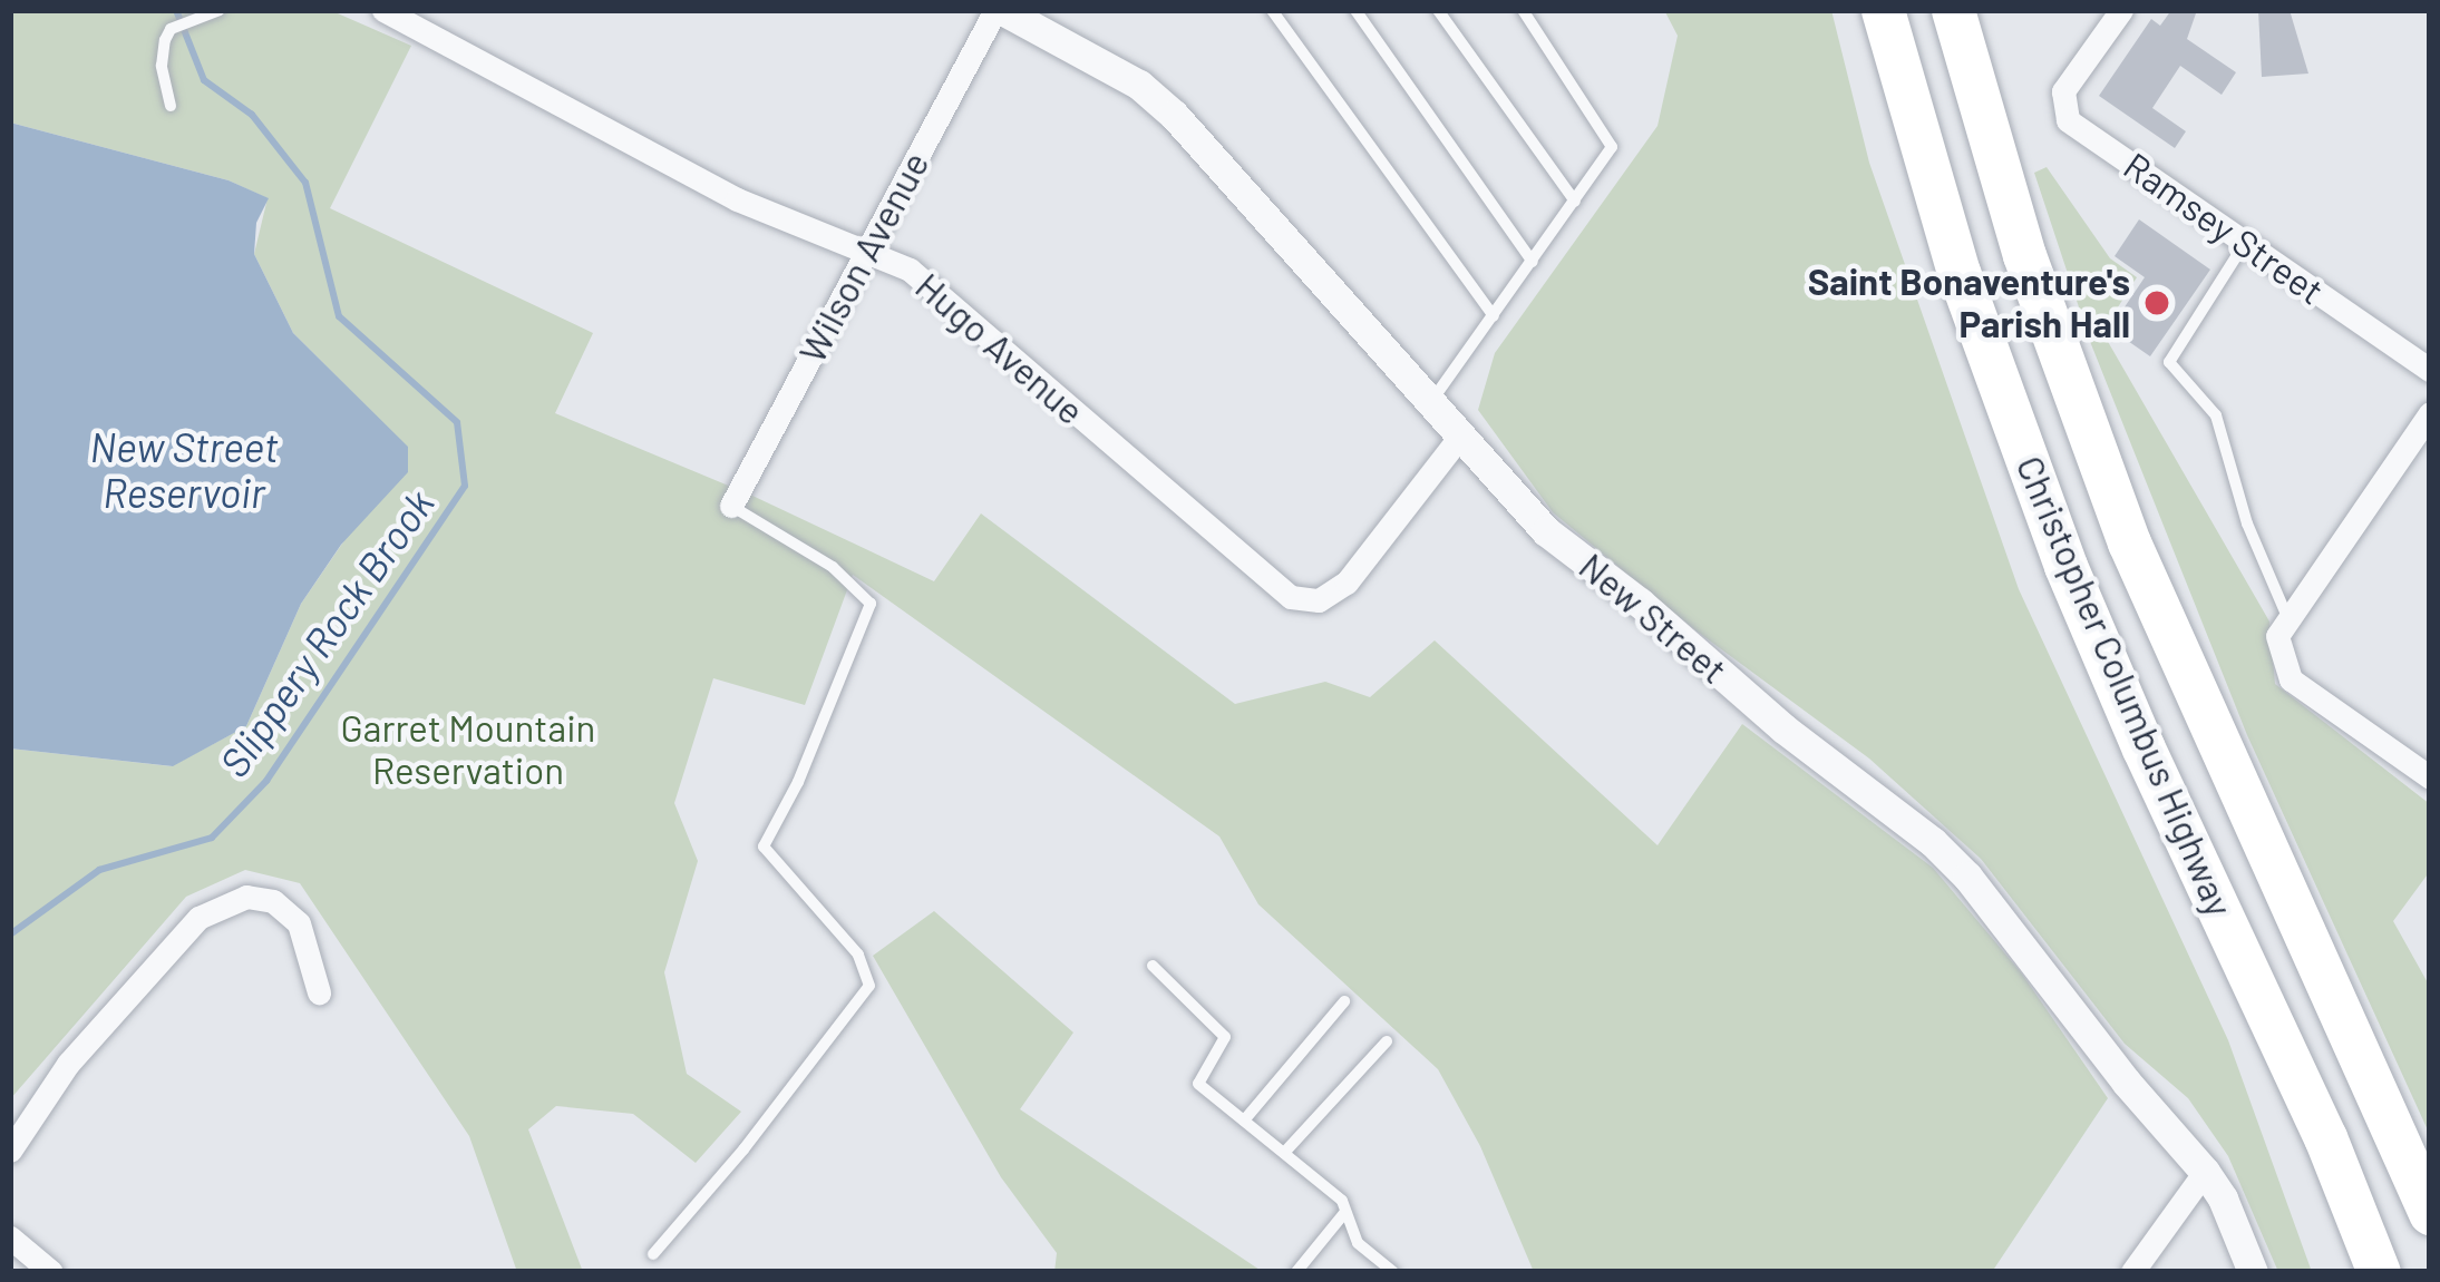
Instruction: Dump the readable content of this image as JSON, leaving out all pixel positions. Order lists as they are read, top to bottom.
{
  "streets": {
    "highway": ["Christopher Columbus Highway"],
    "street": [
      "Ramsey Street",
      "Wilson Avenue",
      "Hugo Avenue",
      "New Street"
    ]
  },
  "crossings": [
    ["Wilson Avenue", "Hugo Avenue"],
    ["Wilson Avenue", "New Street"],
    ["Hugo Avenue", "New Street"]
  ],
  "water": ["New Street Reservoir", "Slippery Rock Brook"],
  "parks": ["Garret Mountain Reservation"],
  "places": ["Saint Bonaventure's Parish Hall"]
}
